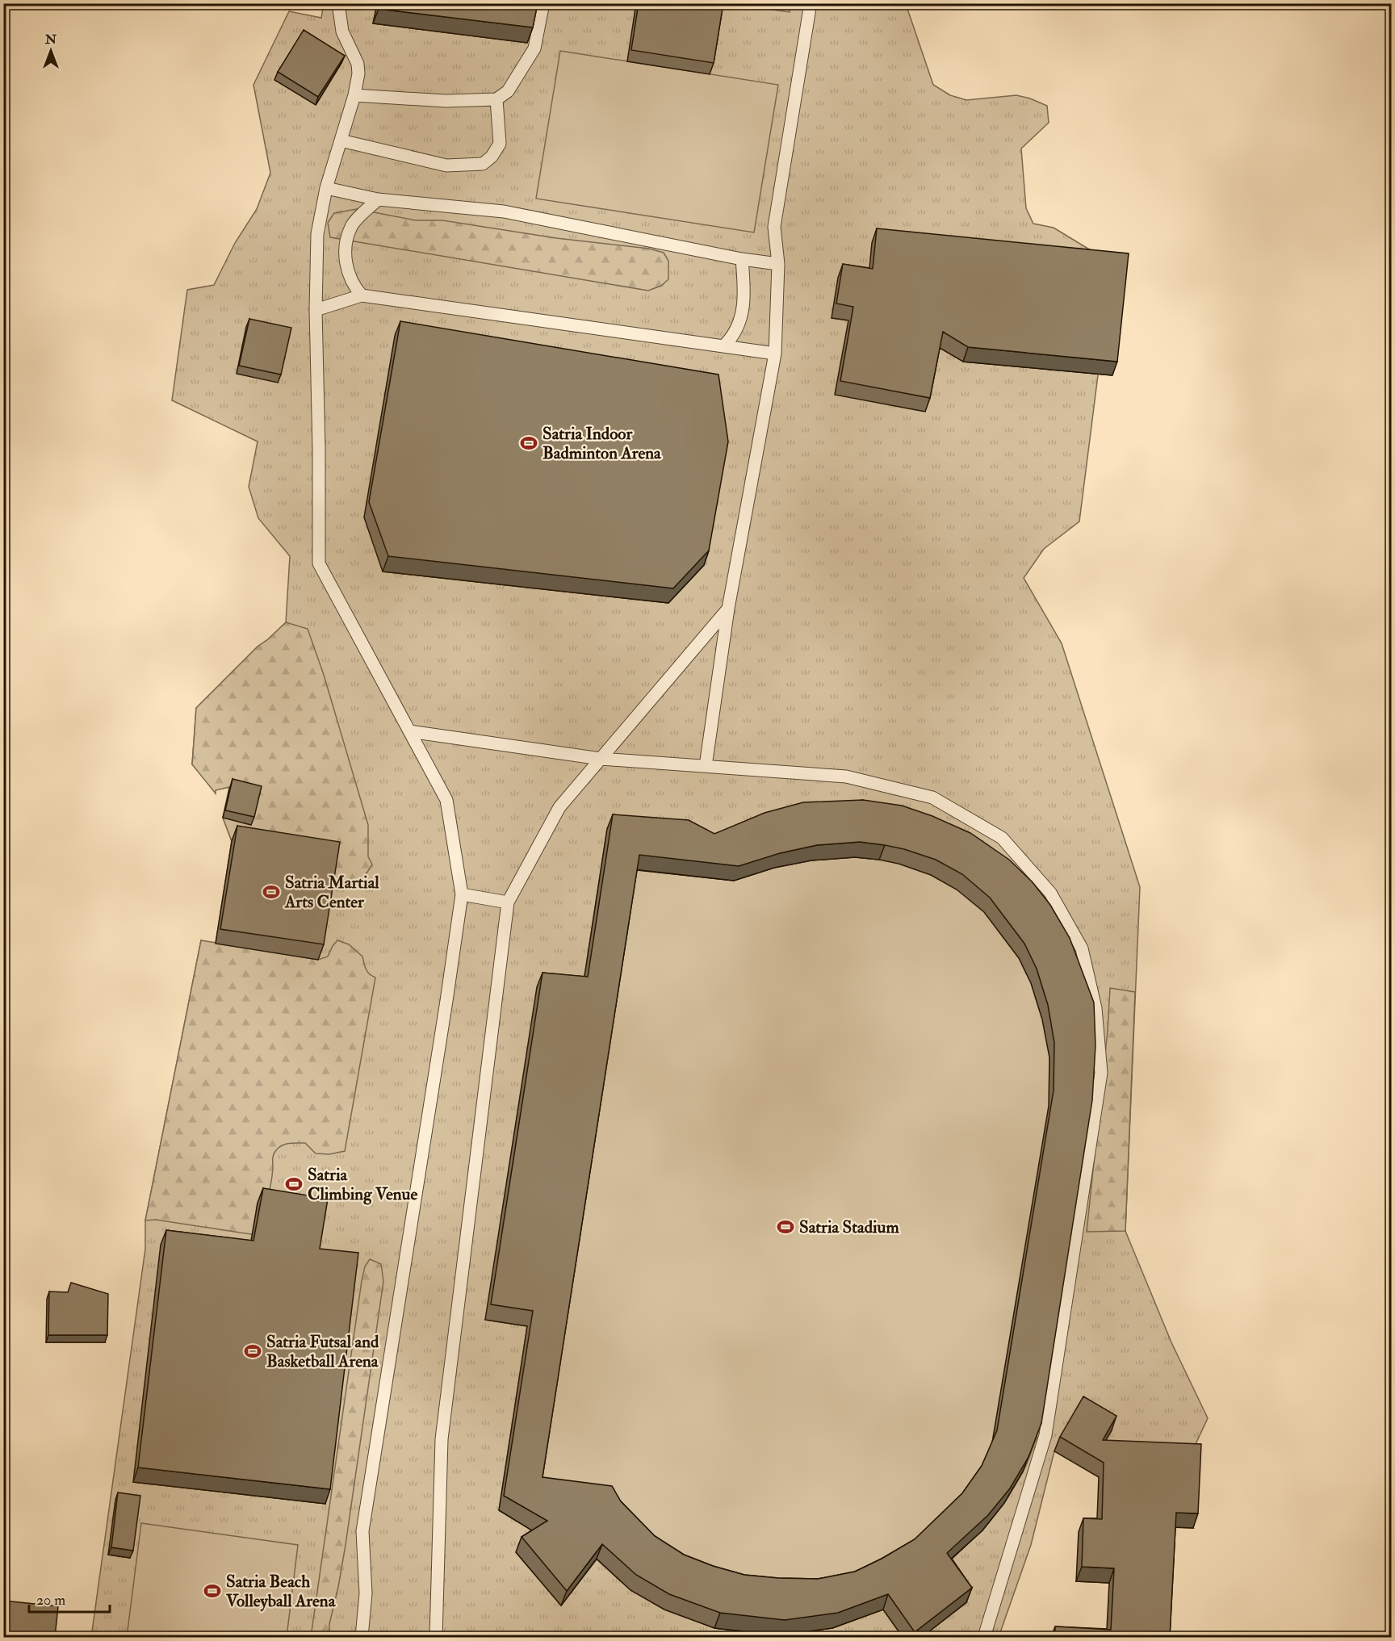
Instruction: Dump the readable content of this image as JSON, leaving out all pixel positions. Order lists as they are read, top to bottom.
{
  "places": {
    "sports": [
      "Satria Indoor Badminton Arena",
      "Satria Martial Arts Center",
      "Satria Climbing Venue",
      "Satria Stadium",
      "Satria Futsal and Basketball Arena",
      "Satria Beach Volleyball Arena"
    ]
  },
  "scale_bar": "20 m",
  "north": "top"
}
